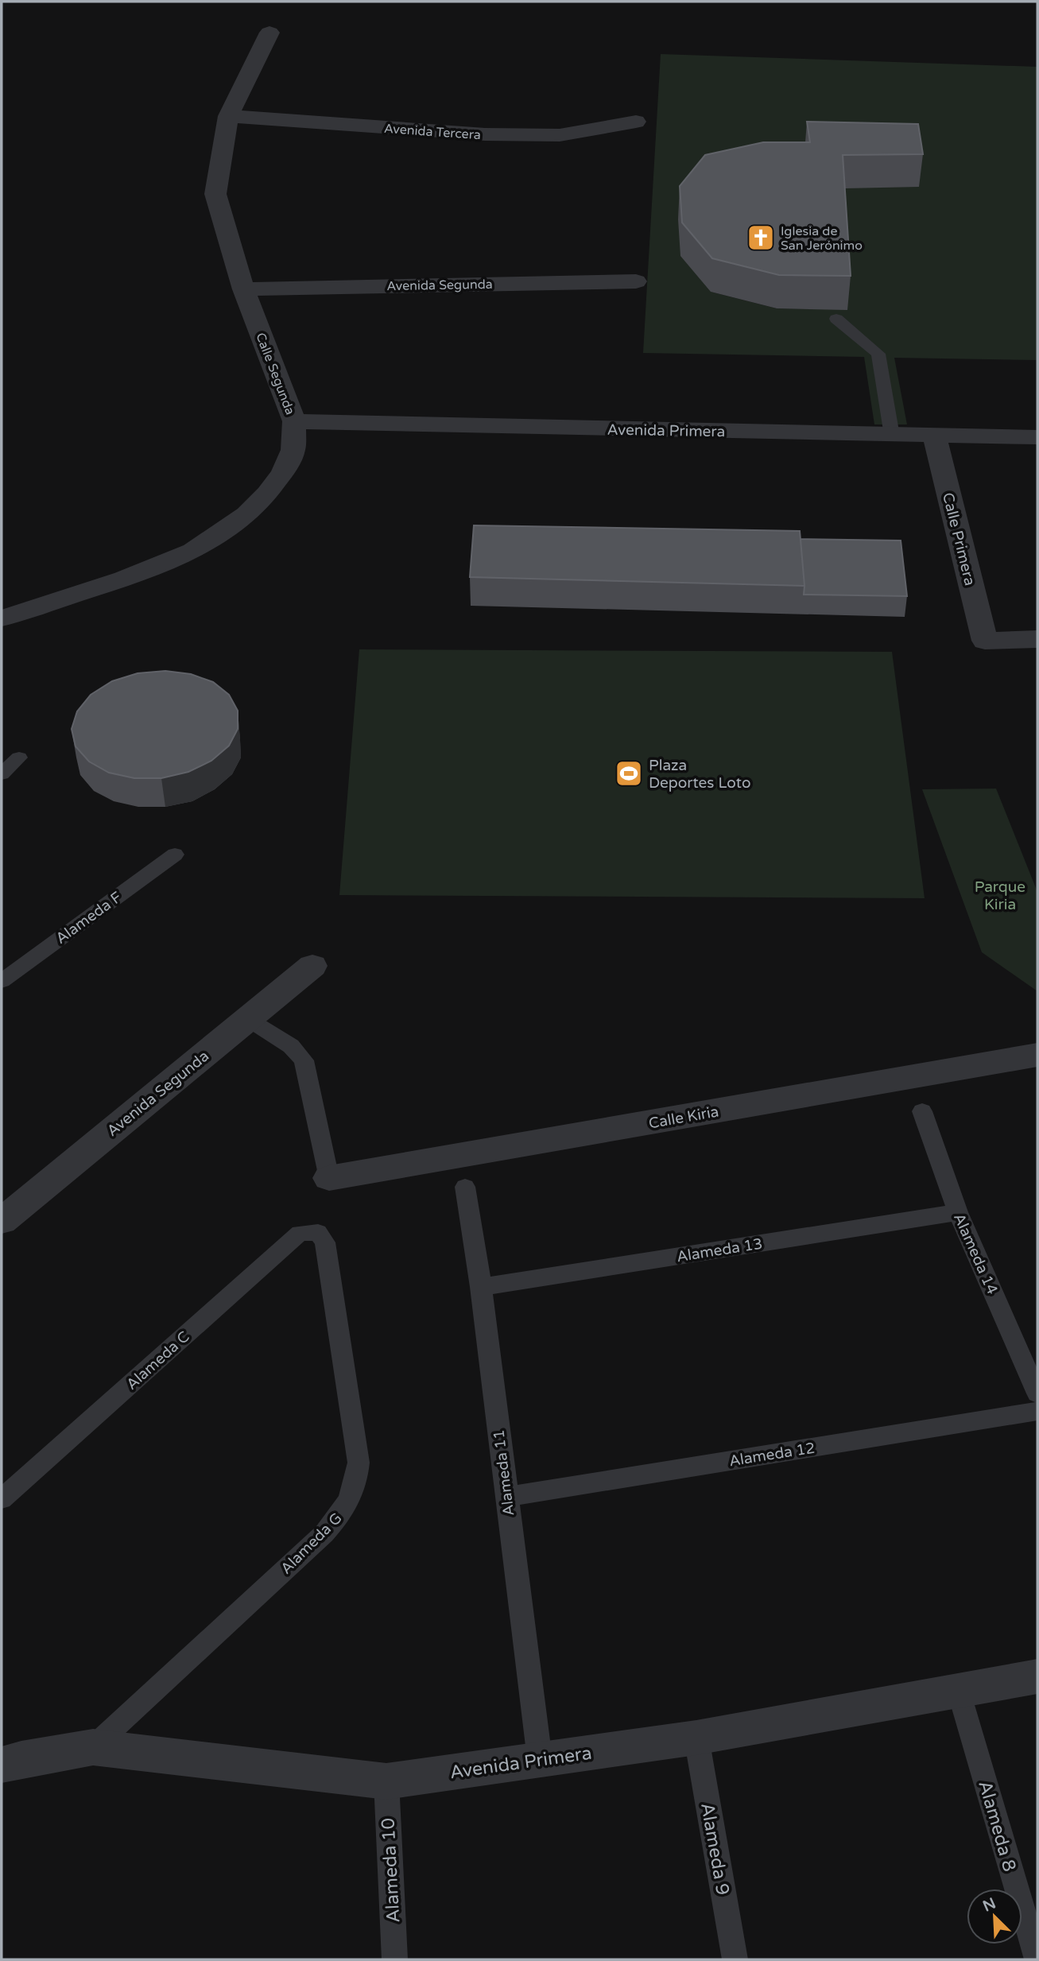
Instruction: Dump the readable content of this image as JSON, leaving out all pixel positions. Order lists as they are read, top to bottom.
{
  "streets": {
    "street": [
      "Avenida Tercera",
      "Avenida Segunda",
      "Calle Segunda",
      "Avenida Primera",
      "Calle Primera",
      "Calle Kiria"
    ],
    "lane": [
      "Alameda F",
      "Alameda 13",
      "Alameda 14",
      "Alameda C",
      "Alameda 12",
      "Alameda 11",
      "Alameda G",
      "Alameda 8",
      "Alameda 9",
      "Alameda 10"
    ]
  },
  "crossings": [
    ["Avenida Tercera", "Calle Segunda"],
    ["Avenida Segunda", "Calle Segunda"],
    ["Calle Segunda", "Avenida Primera"],
    ["Avenida Primera", "Calle Primera"],
    ["Avenida Primera", "Alameda 11"],
    ["Avenida Primera", "Alameda G"],
    ["Avenida Primera", "Alameda 8"],
    ["Avenida Primera", "Alameda 9"],
    ["Avenida Primera", "Alameda 10"],
    ["Alameda 13", "Alameda 14"],
    ["Alameda 13", "Alameda 11"],
    ["Alameda C", "Alameda G"],
    ["Alameda 12", "Alameda 11"]
  ],
  "parks": ["Parque Kiria"],
  "places": {
    "church": ["Iglesia de San Jerónimo"],
    "sports": ["Plaza Deportes Loto"]
  },
  "north": "top left"
}
